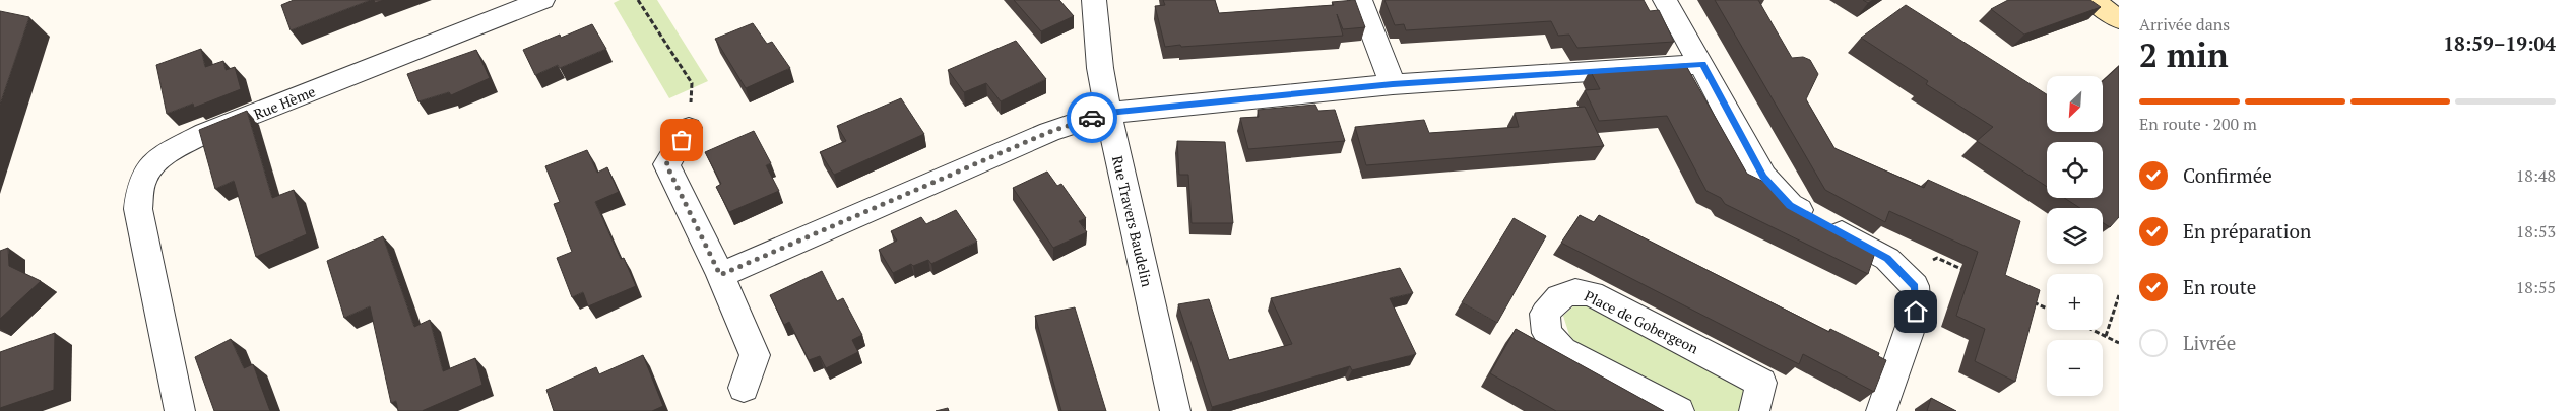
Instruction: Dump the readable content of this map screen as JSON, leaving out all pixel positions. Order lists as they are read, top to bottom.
{
  "streets": {
    "street": ["Rue Hème", "Rue Travers Baudelin", "Place de Gobergeon"]
  },
  "north": "bottom left",
  "page": {
    "heading": ["2 min", "Arrivée dans", "18:59–19:04"],
    "map_buttons": ["+", "−"],
    "bar": "En route · 200 m",
    "list": [
      ["Confirmée", "18:48"],
      ["En préparation", "18:53"],
      ["En route", "18:55"],
      "Livrée"
    ]
  }
}
